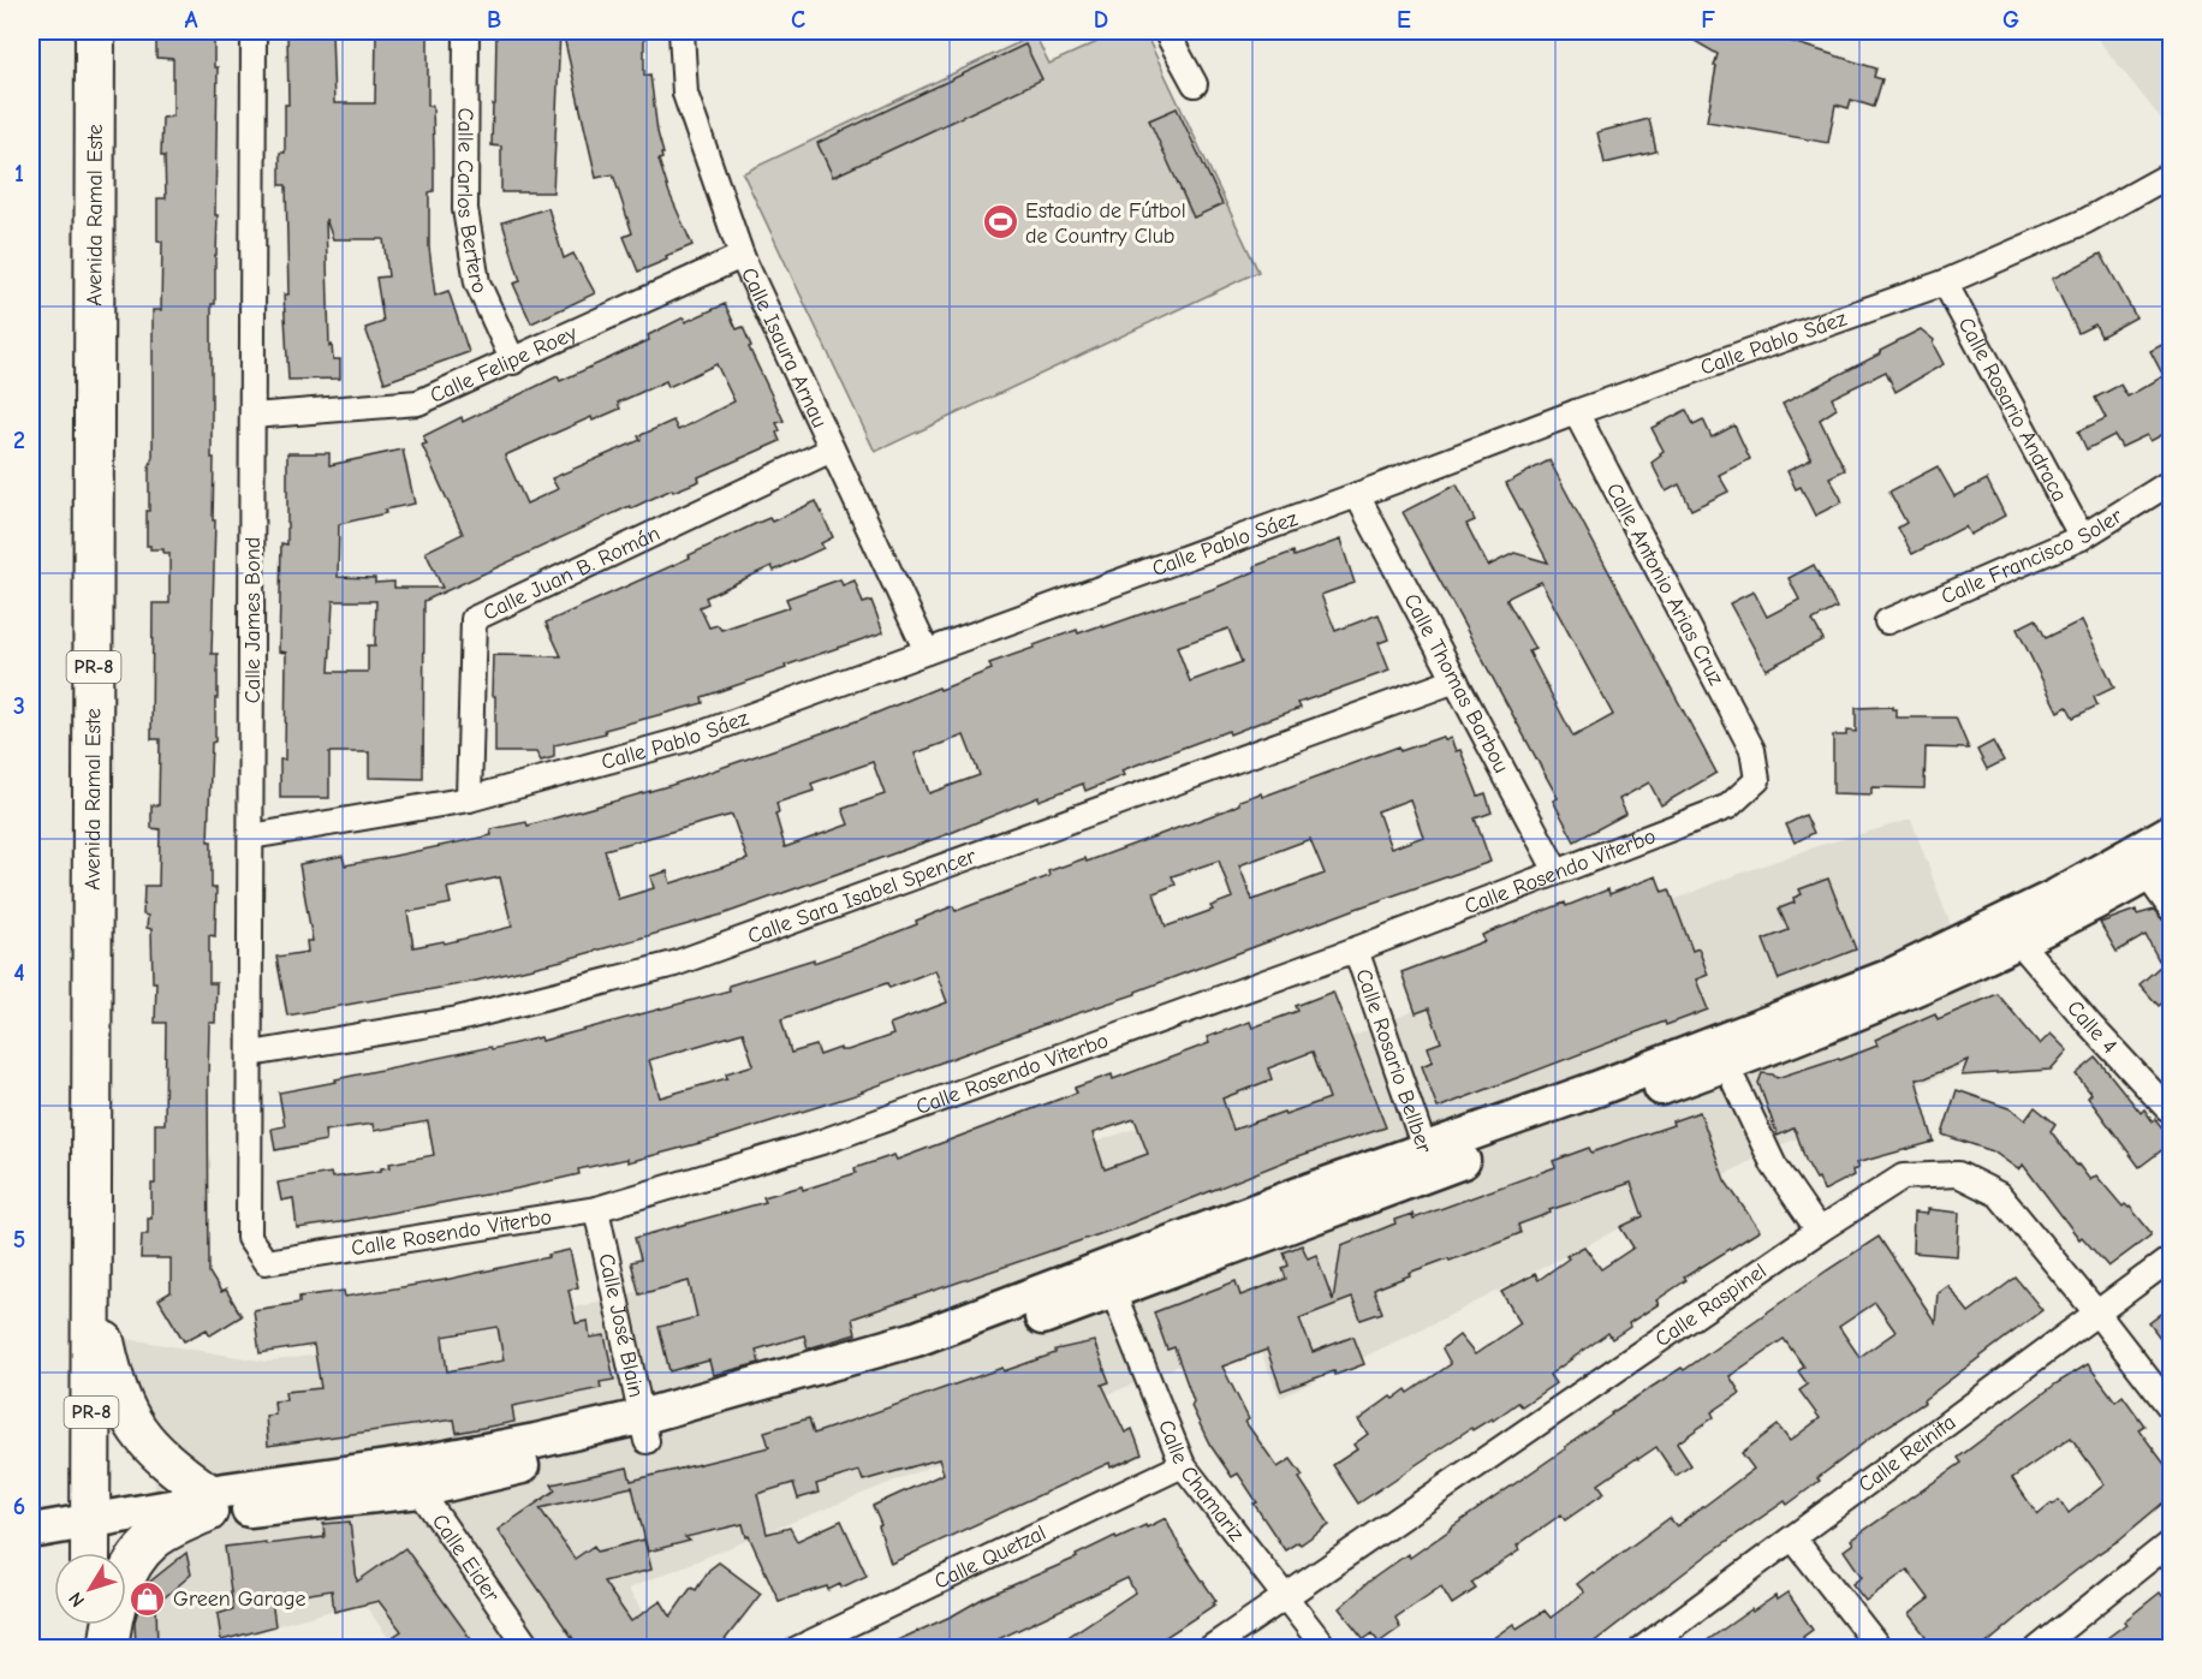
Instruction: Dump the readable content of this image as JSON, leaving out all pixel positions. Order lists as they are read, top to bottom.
{
  "streets": {
    "main road": ["Avenida Ramal Este", "PR-8"],
    "street": [
      "Calle Carlos Bertero",
      "Calle Pablo Sáez",
      "Calle Isaura Arnau",
      "Calle Felipe Roey",
      "Calle Rosario Andraca",
      "Calle Francisco Soler",
      "Calle Juan B. Román",
      "Calle Antonio Arias Cruz",
      "Calle James Bond",
      "Calle Thomas Barbou",
      "Calle Rosendo Viterbo",
      "Calle Sara Isabel Spencer",
      "Calle 4",
      "Calle Rosario Bellber",
      "Calle Raspinel",
      "Calle José Blain",
      "Calle Reinita",
      "Calle Chamariz",
      "Calle Quetzal",
      "Calle Eider"
    ]
  },
  "crossings": [
    ["Calle Carlos Bertero", "Calle Felipe Roey"],
    ["Calle Pablo Sáez", "Calle Isaura Arnau"],
    ["Calle Pablo Sáez", "Calle Rosario Andraca"],
    ["Calle Pablo Sáez", "Calle Juan B. Román"],
    ["Calle Pablo Sáez", "Calle Antonio Arias Cruz"],
    ["Calle Pablo Sáez", "Calle James Bond"],
    ["Calle Pablo Sáez", "Calle Thomas Barbou"],
    ["Calle Isaura Arnau", "Calle Felipe Roey"],
    ["Calle Isaura Arnau", "Calle Juan B. Román"],
    ["Calle Felipe Roey", "Calle James Bond"],
    ["Calle Rosario Andraca", "Calle Francisco Soler"],
    ["Calle Antonio Arias Cruz", "Calle Rosendo Viterbo"],
    ["Calle James Bond", "Calle Rosendo Viterbo"],
    ["Calle James Bond", "Calle Sara Isabel Spencer"],
    ["Calle Thomas Barbou", "Calle Rosendo Viterbo"],
    ["Calle Thomas Barbou", "Calle Sara Isabel Spencer"],
    ["Calle Rosendo Viterbo", "Calle Rosario Bellber"],
    ["Calle Rosendo Viterbo", "Calle José Blain"],
    ["Calle Raspinel", "Calle Reinita"],
    ["Calle Raspinel", "Calle Chamariz"],
    ["Calle Chamariz", "Calle Quetzal"]
  ],
  "places": {
    "sports": ["Estadio de Fútbol de Country Club"],
    "shop": ["Green Garage"]
  },
  "north": "bottom left",
  "grid": {
    "columns": [
      "A",
      "B",
      "C",
      "D",
      "E",
      "F",
      "G"
    ],
    "rows": [
      "1",
      "2",
      "3",
      "4",
      "5",
      "6"
    ]
  }
}
